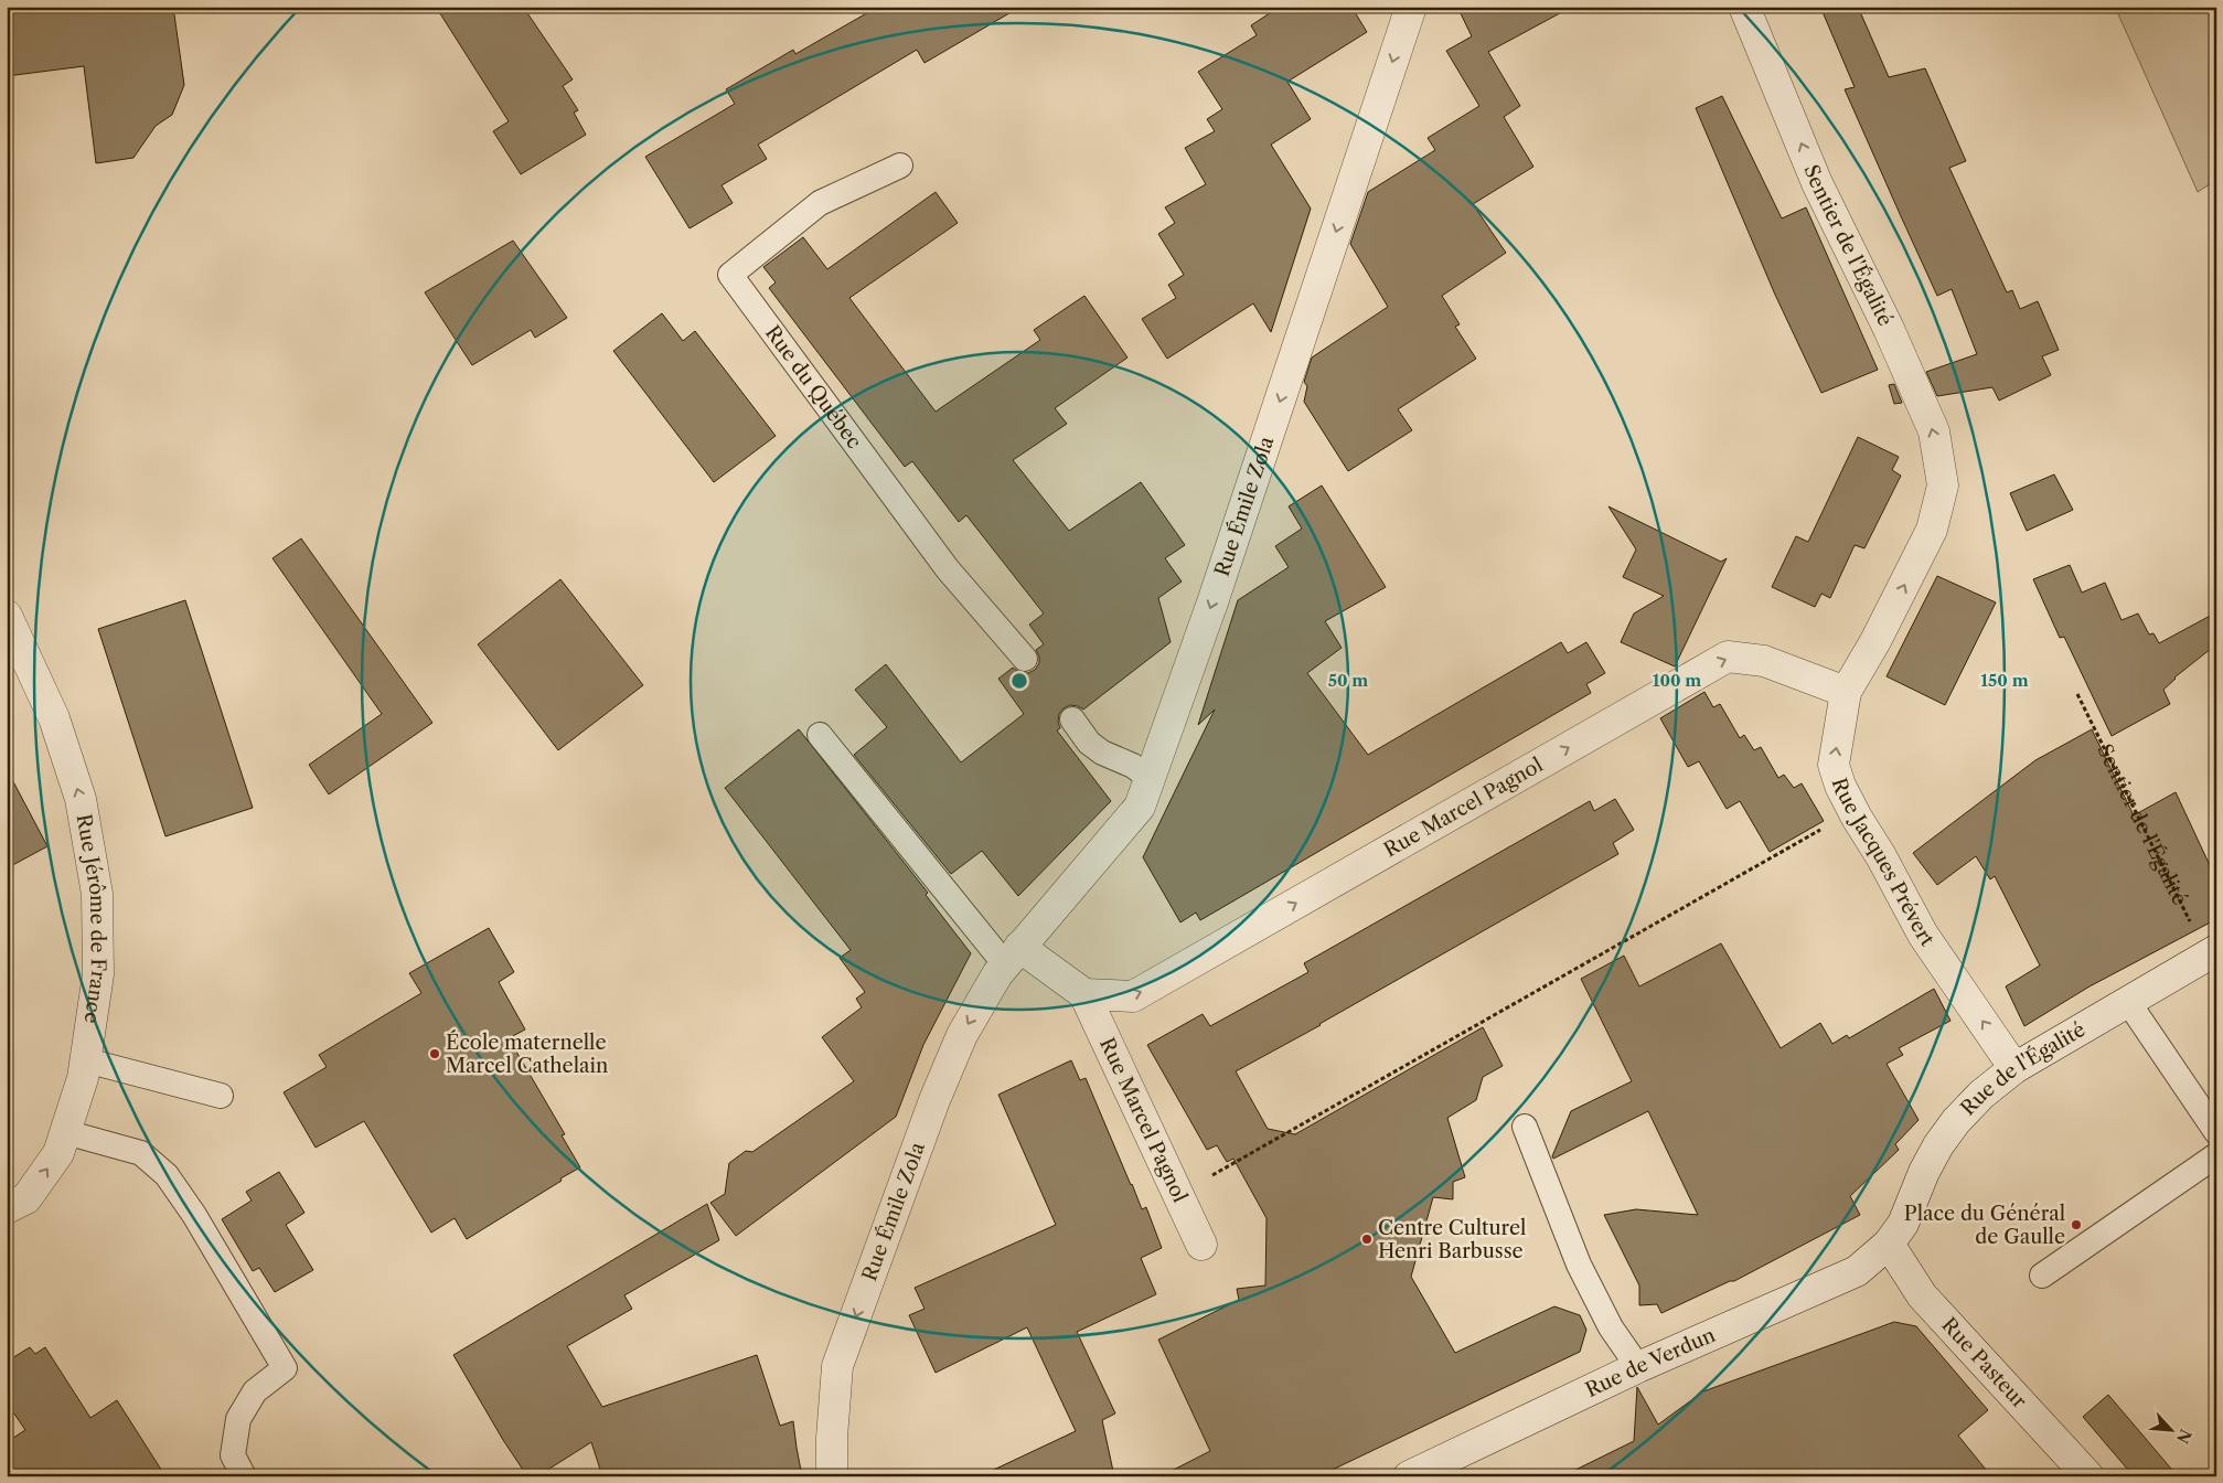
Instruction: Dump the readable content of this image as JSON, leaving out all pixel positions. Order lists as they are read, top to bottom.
{
  "streets": {
    "street": [
      "Sentier de l'Égalité",
      "Rue Émile Zola",
      "Rue Marcel Pagnol",
      "Rue Jacques Prévert",
      "Rue Jérôme de France",
      "Rue de l'Égalité",
      "Rue de Verdun",
      "Rue Pasteur"
    ],
    "lane": ["Rue du Québec"]
  },
  "crossings": [
    ["Sentier de l'Égalité", "Rue Jacques Prévert"],
    ["Sentier de l'Égalité", "Rue de l'Égalité"],
    ["Rue Émile Zola", "Rue Marcel Pagnol"],
    ["Rue Marcel Pagnol", "Rue Jacques Prévert"],
    ["Rue Jacques Prévert", "Rue de l'Égalité"],
    ["Rue de l'Égalité", "Rue de Verdun"],
    ["Rue de l'Égalité", "Rue Pasteur"],
    ["Rue de Verdun", "Rue Pasteur"]
  ],
  "one_way": [
    "Sentier de l'Égalité",
    "Rue Émile Zola",
    "Rue Marcel Pagnol",
    "Rue Jacques Prévert",
    "Rue Jérôme de France"
  ],
  "places": ["École maternelle Marcel Cathelain", "Place du Général de Gaulle", "Centre Culturel Henri Barbusse"],
  "north": "bottom right",
  "rings": ["50 m", "100 m", "150 m"]
}
